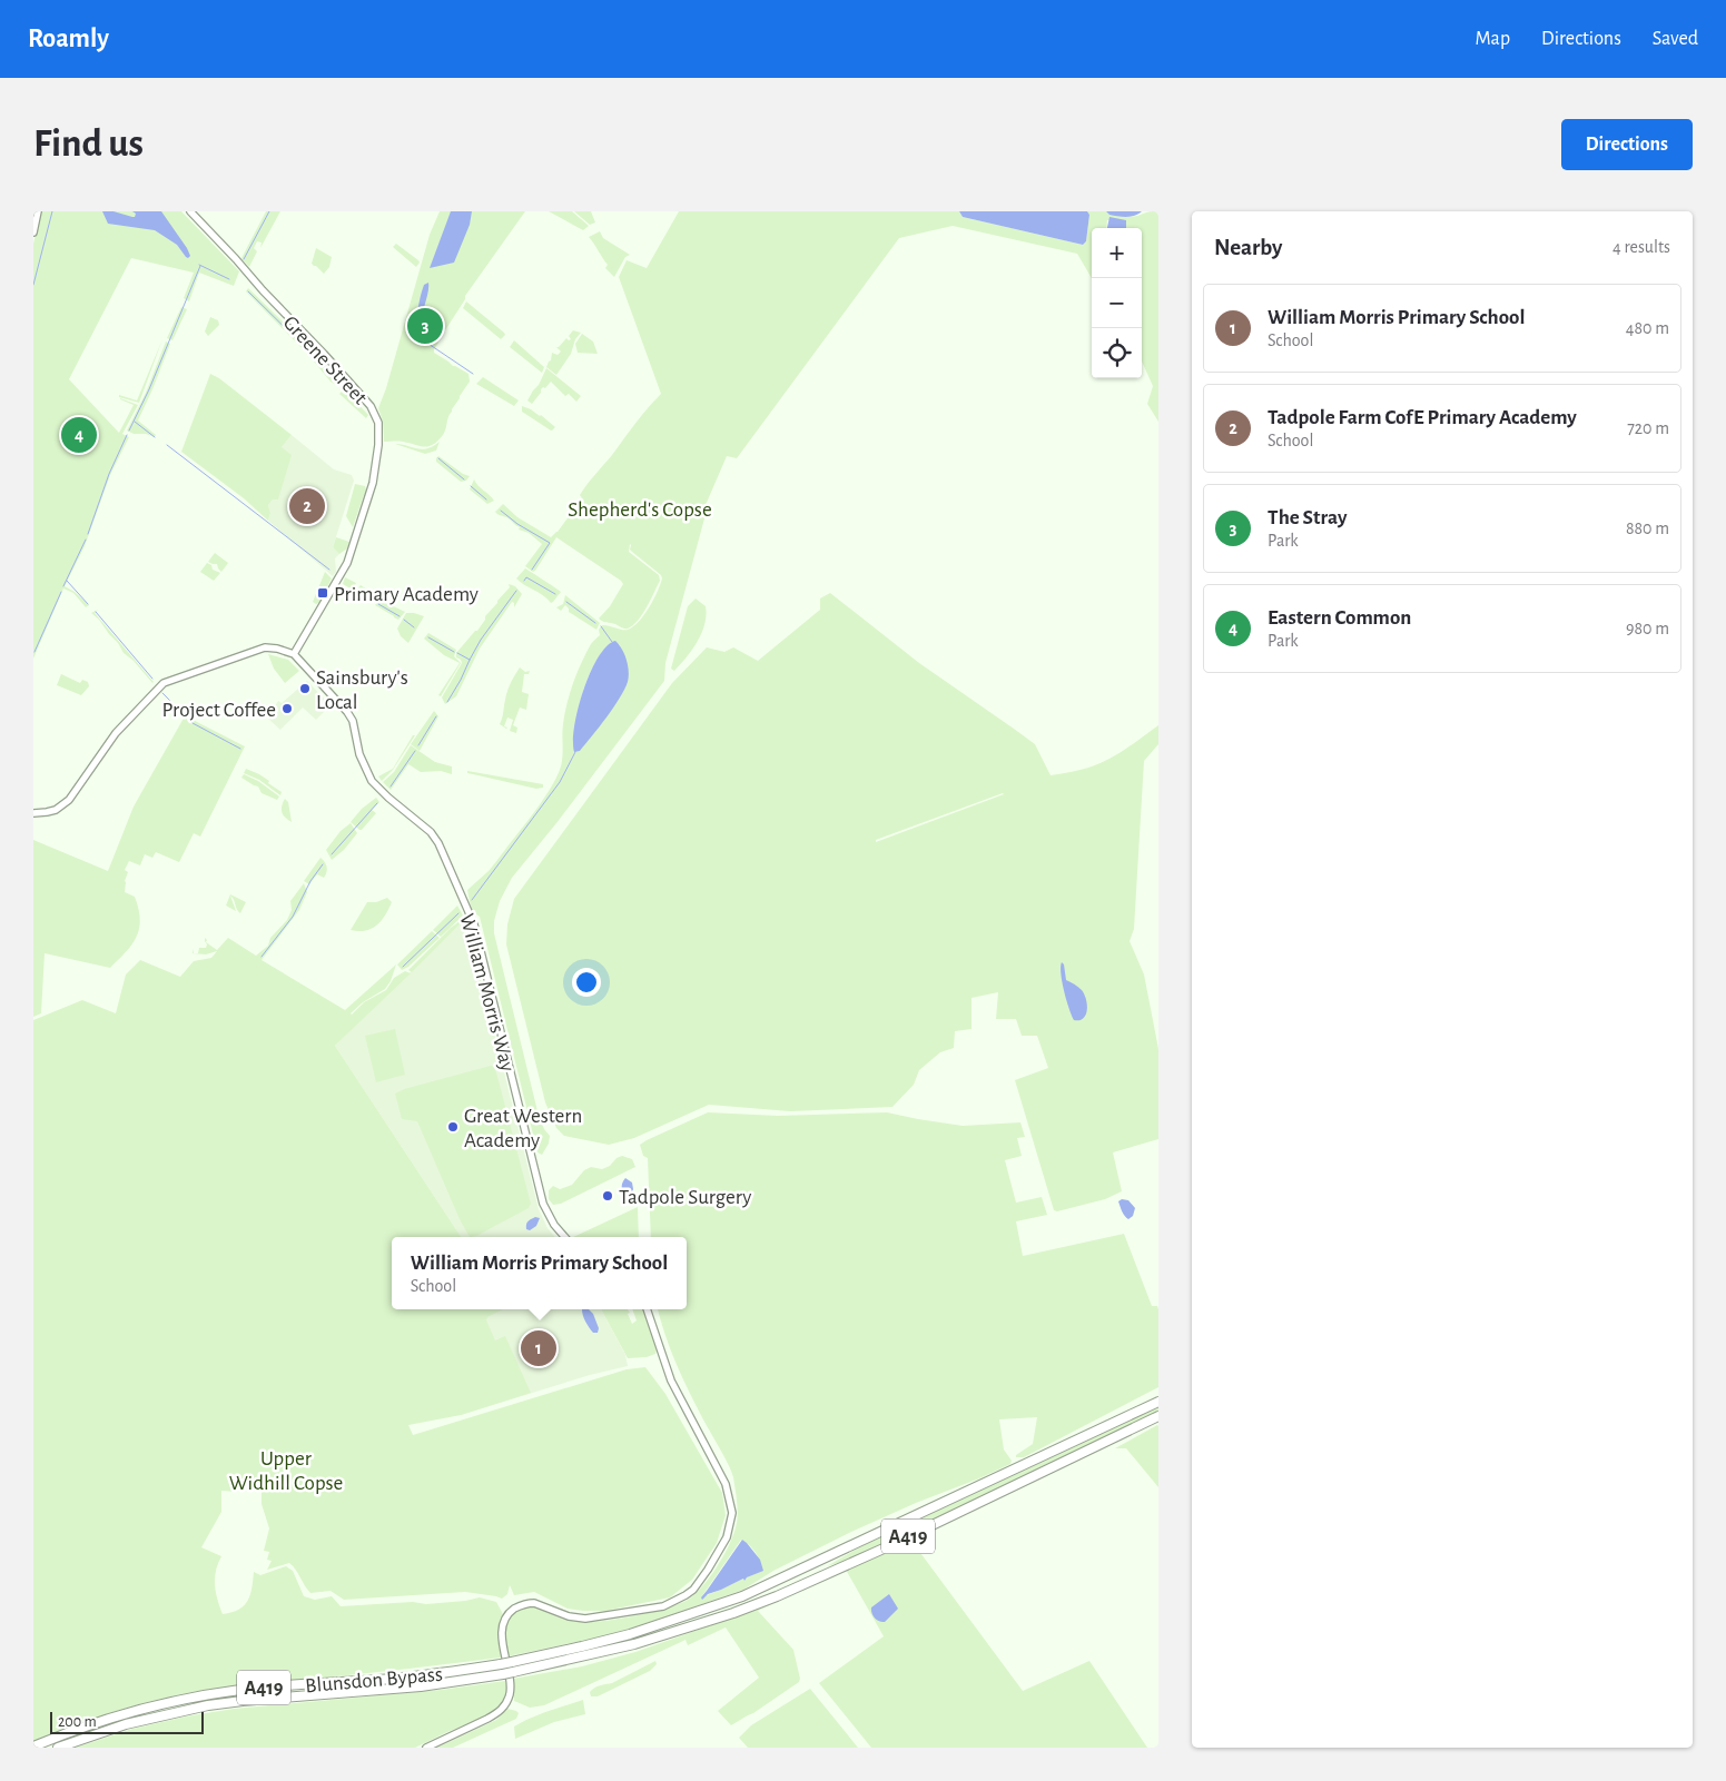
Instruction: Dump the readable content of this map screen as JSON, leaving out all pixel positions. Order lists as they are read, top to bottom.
{
  "streets": {
    "highway": ["A419", "Blunsdon Bypass"],
    "street": ["Greene Street", "William Morris Way"]
  },
  "crossings": [
    ["Greene Street", "William Morris Way"]
  ],
  "parks": ["Shepherd's Copse", "Upper Widhill Copse"],
  "places": {
    "transit": ["Primary Academy"],
    "other": [
      "Sainsbury's Local",
      "Project Coffee",
      "Great Western Academy",
      "Tadpole Surgery"
    ]
  },
  "scale_bar": "200 m",
  "page": {
    "header": "Roamly",
    "nav": ["Map", "Directions", "Saved"],
    "buttons": "Directions",
    "title": "Find us",
    "heading": ["Nearby", "4 results"],
    "map_buttons": ["+", "−"],
    "list": [
      {
        "mark": "1",
        "name": "William Morris Primary School",
        "note": "School",
        "value": "480 m"
      },
      {
        "mark": "2",
        "name": "Tadpole Farm CofE Primary Academy",
        "note": "School",
        "value": "720 m"
      },
      {
        "mark": "3",
        "name": "The Stray",
        "note": "Park",
        "value": "880 m"
      },
      {
        "mark": "4",
        "name": "Eastern Common",
        "note": "Park",
        "value": "980 m"
      }
    ],
    "pins": [
      "3",
      "4",
      "2",
      "1"
    ],
    "popup": ["William Morris Primary School", "School"],
    "scale": "200 m"
  }
}
